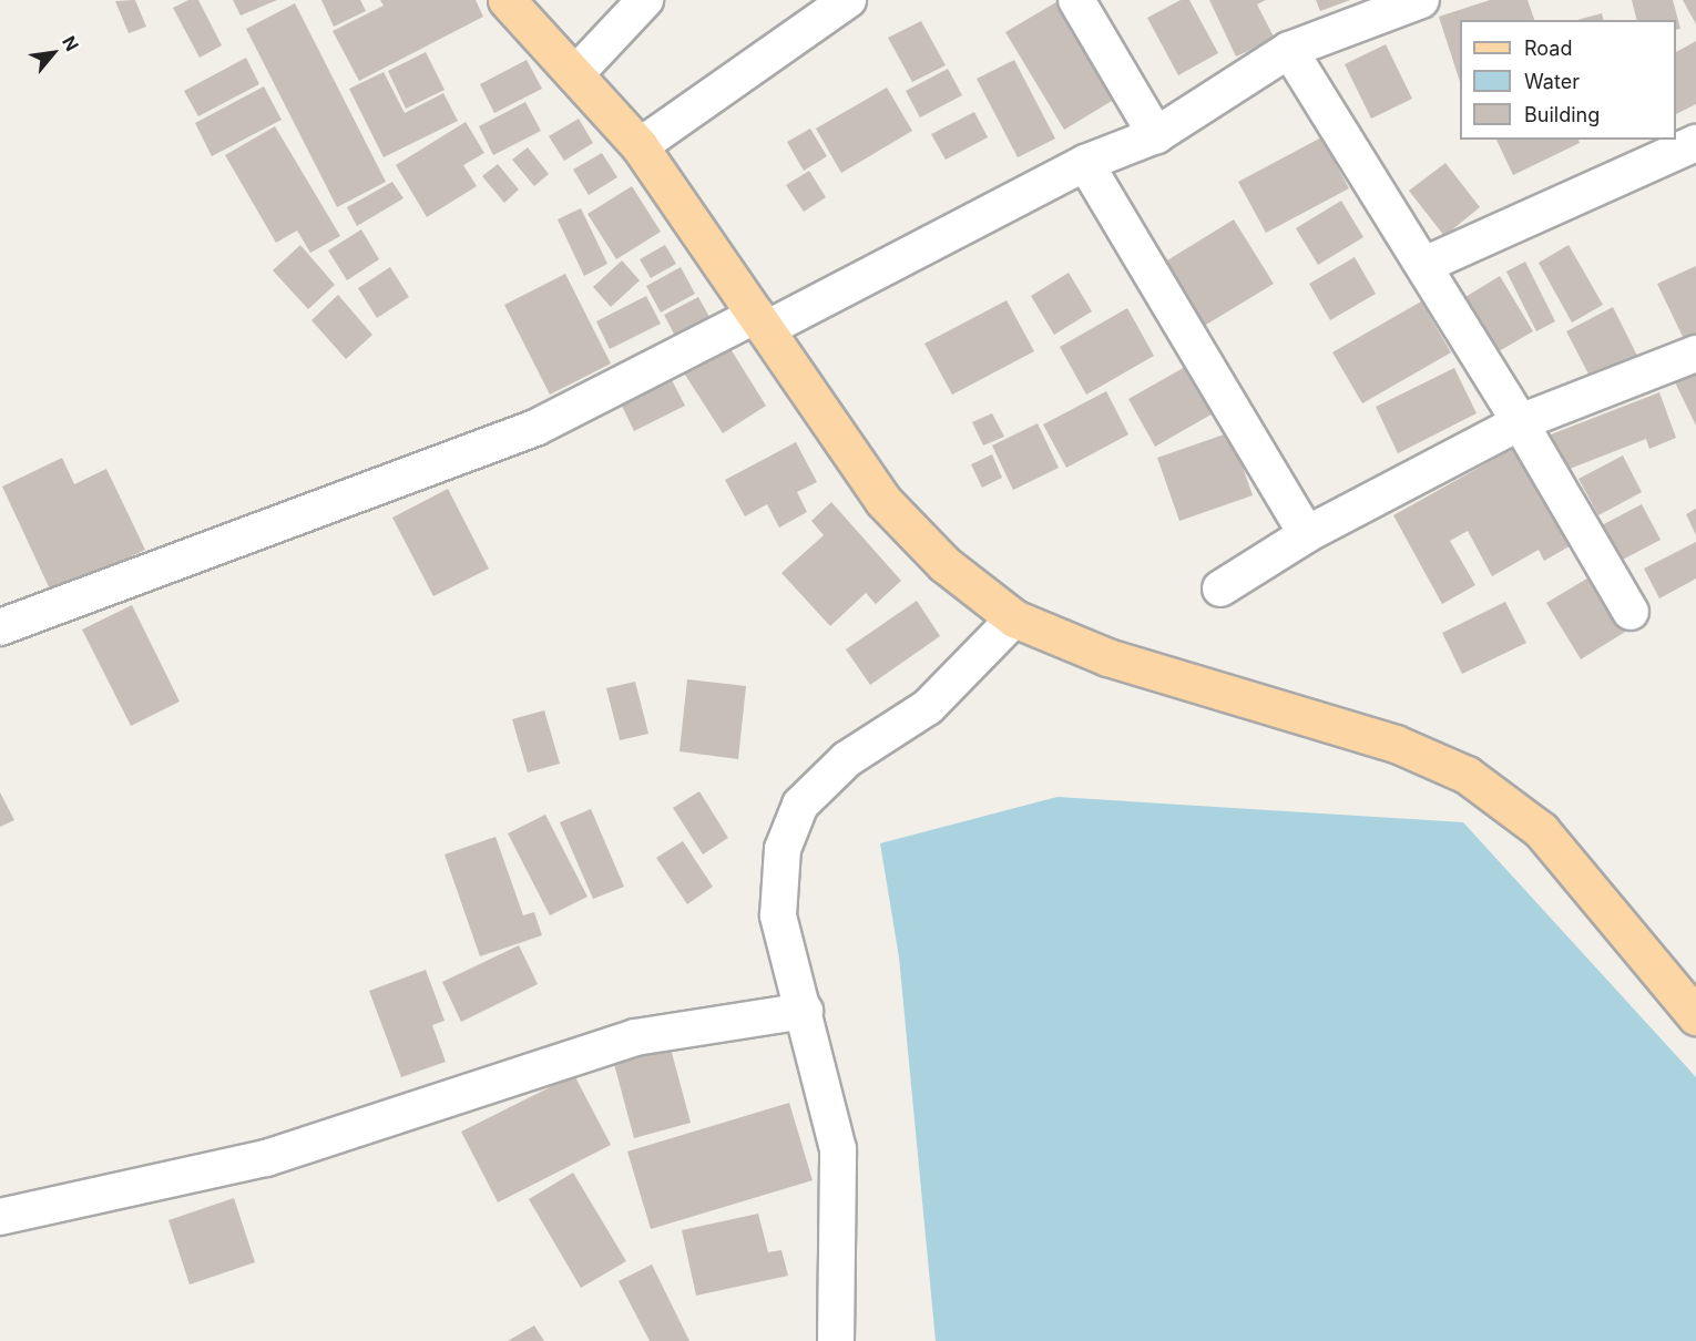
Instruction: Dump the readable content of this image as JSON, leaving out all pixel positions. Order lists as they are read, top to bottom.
{
  "legend": ["Road", "Water", "Building"],
  "north": "top right"
}
